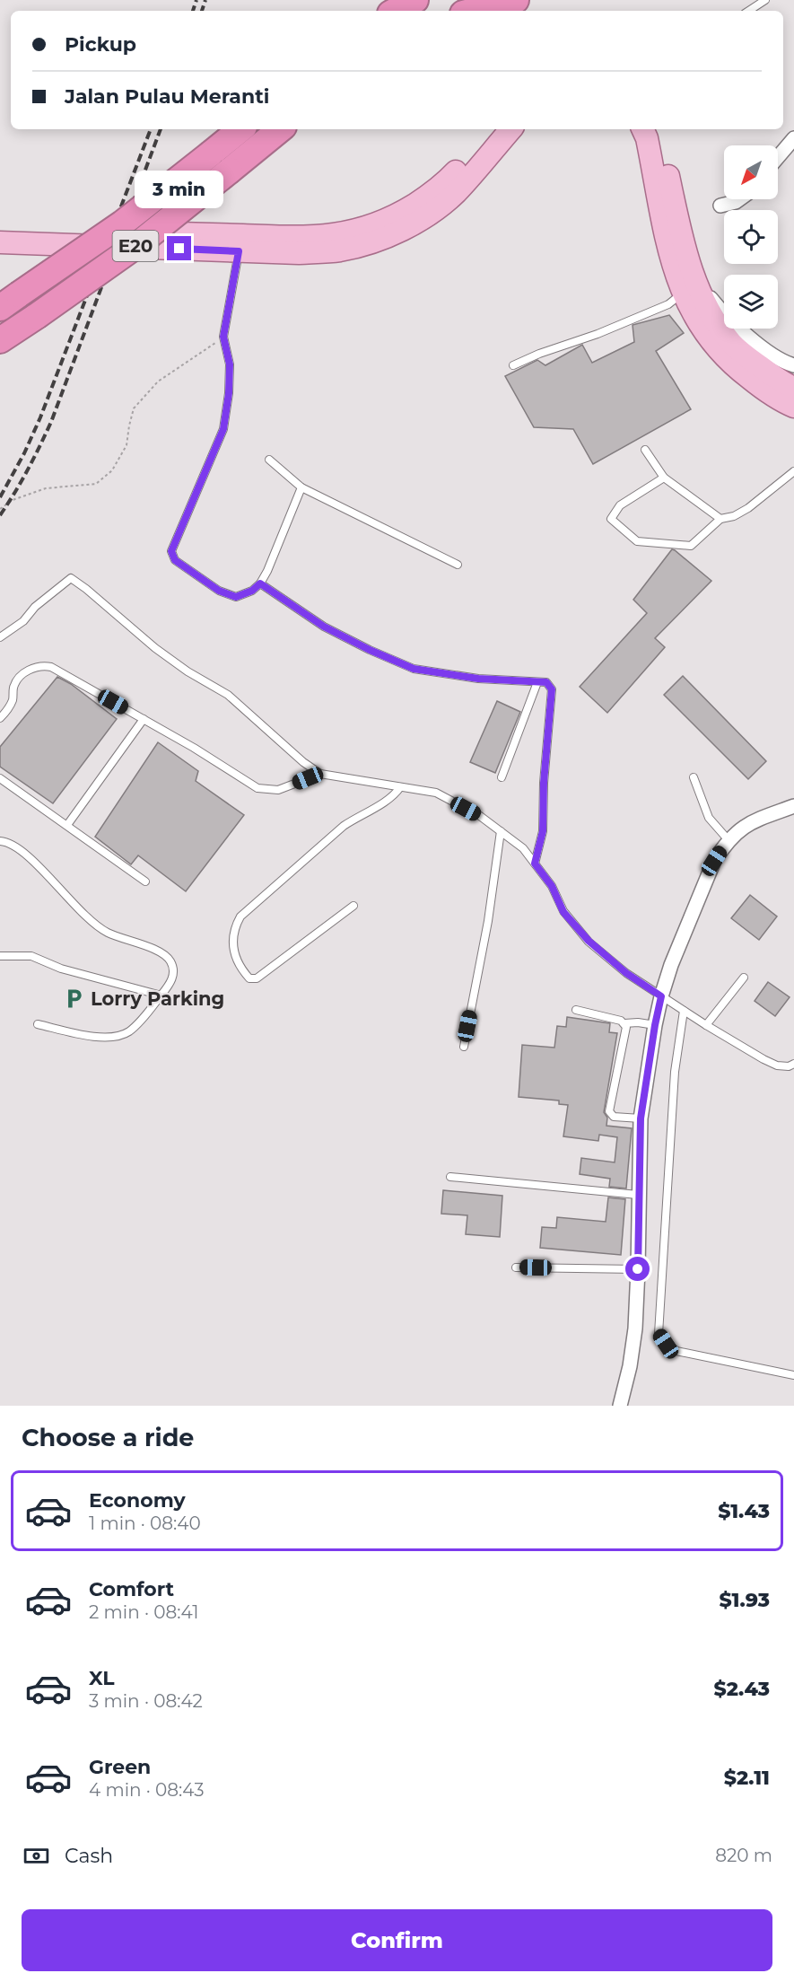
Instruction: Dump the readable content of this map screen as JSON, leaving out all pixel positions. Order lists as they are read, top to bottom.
{
  "streets": {
    "highway": ["E20"]
  },
  "places": {
    "parking": ["Lorry Parking"]
  },
  "north": "bottom left",
  "page": {
    "banner": ["Pickup", "Jalan Pulau Meranti"],
    "bubble": "3 min",
    "heading": "Choose a ride",
    "list": [
      {
        "name": "Economy",
        "note": "1 min · 08:40",
        "value": "$1.43"
      },
      {
        "name": "Comfort",
        "note": "2 min · 08:41",
        "value": "$1.93"
      },
      {
        "name": "XL",
        "note": "3 min · 08:42",
        "value": "$2.43"
      },
      {
        "name": "Green",
        "note": "4 min · 08:43",
        "value": "$2.11"
      }
    ],
    "pay": ["Cash", "820 m"],
    "buttons": "Confirm"
  }
}
